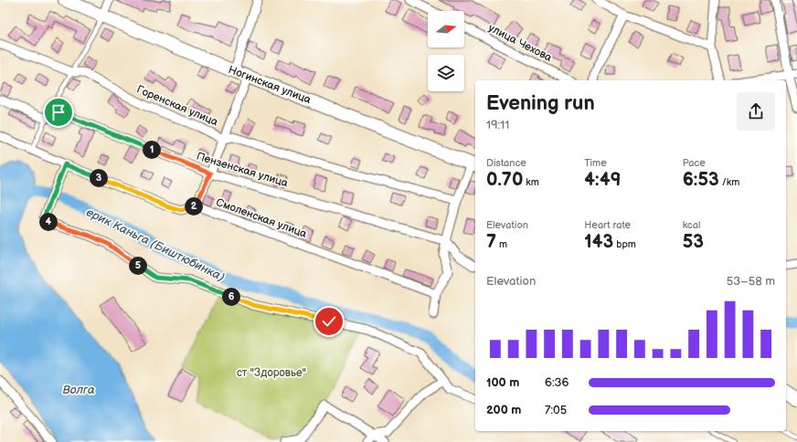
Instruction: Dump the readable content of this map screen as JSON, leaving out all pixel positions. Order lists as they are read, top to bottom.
{
  "streets": {
    "main road": ["Ногинская улица"],
    "street": [
      "улица Чехова",
      "Горенская улица",
      "Пензенская улица",
      "Смоленская улица"
    ]
  },
  "water": ["ерик Каньга (Биштюбинка)", "Волга"],
  "parks": ["ст \"Здоровье\""],
  "north": "right",
  "page": {
    "heading": ["Evening run", "19:11"],
    "pins": [
      "1",
      "3",
      "2",
      "4",
      "5",
      "6"
    ],
    "stats": [
      ["Distance", "0.70 km"],
      ["Time", "4:49"],
      ["Pace", "6:53 /km"],
      ["Elevation", "7 m"],
      ["Heart rate", "143 bpm"],
      ["kcal", "53"]
    ],
    "chart": ["Elevation", "53–58 m"],
    "list": [
      {
        "name": "100 m",
        "note": "6:36"
      },
      {
        "name": "200 m",
        "note": "7:05"
      }
    ]
  }
}
